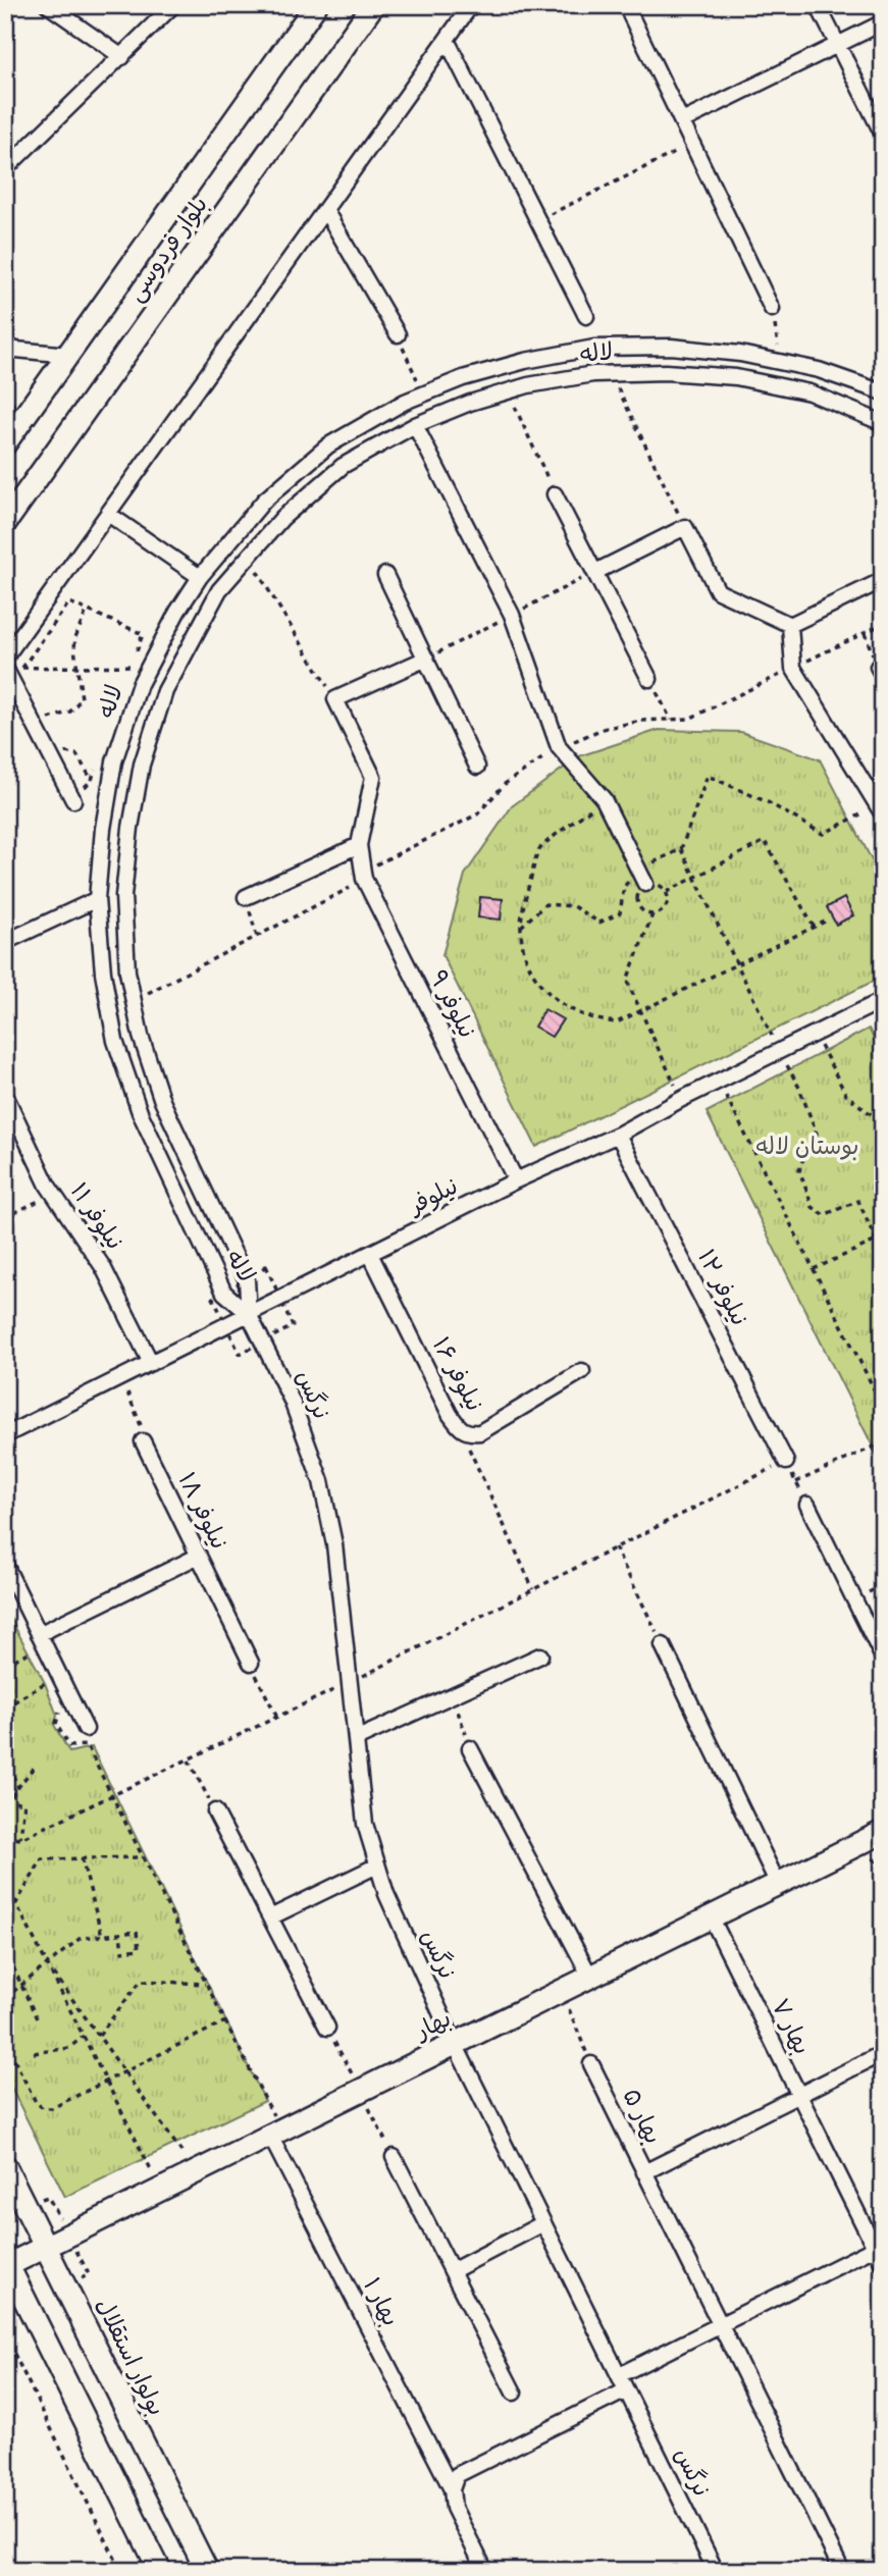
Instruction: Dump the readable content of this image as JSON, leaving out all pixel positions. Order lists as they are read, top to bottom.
{
  "streets": {
    "main road": ["بلوار فردوسی", "بهار", "بولوار استقلال"],
    "street": [
      "لاله",
      "نیلوفر ۹",
      "نیلوفر",
      "نیلوفر ۱۱",
      "نیلوفر ۱۲",
      "نیلوفر ۱۶",
      "نرگس",
      "نیلوفر ۱۸",
      "بهار ۷",
      "بهار ۵",
      "بهار ۱"
    ]
  },
  "crossings": [
    ["لاله", "نیلوفر"],
    ["لاله", "نرگس"],
    ["نیلوفر ۹", "نیلوفر"],
    ["نیلوفر", "نیلوفر ۱۱"],
    ["نیلوفر", "نیلوفر ۱۲"],
    ["نیلوفر", "نیلوفر ۱۶"],
    ["نیلوفر", "نرگس"],
    ["نرگس", "بهار"],
    ["بهار", "بهار ۷"],
    ["بهار", "بهار ۱"],
    ["بهار", "بولوار استقلال"]
  ],
  "parks": ["بوستان لاله"]
}
